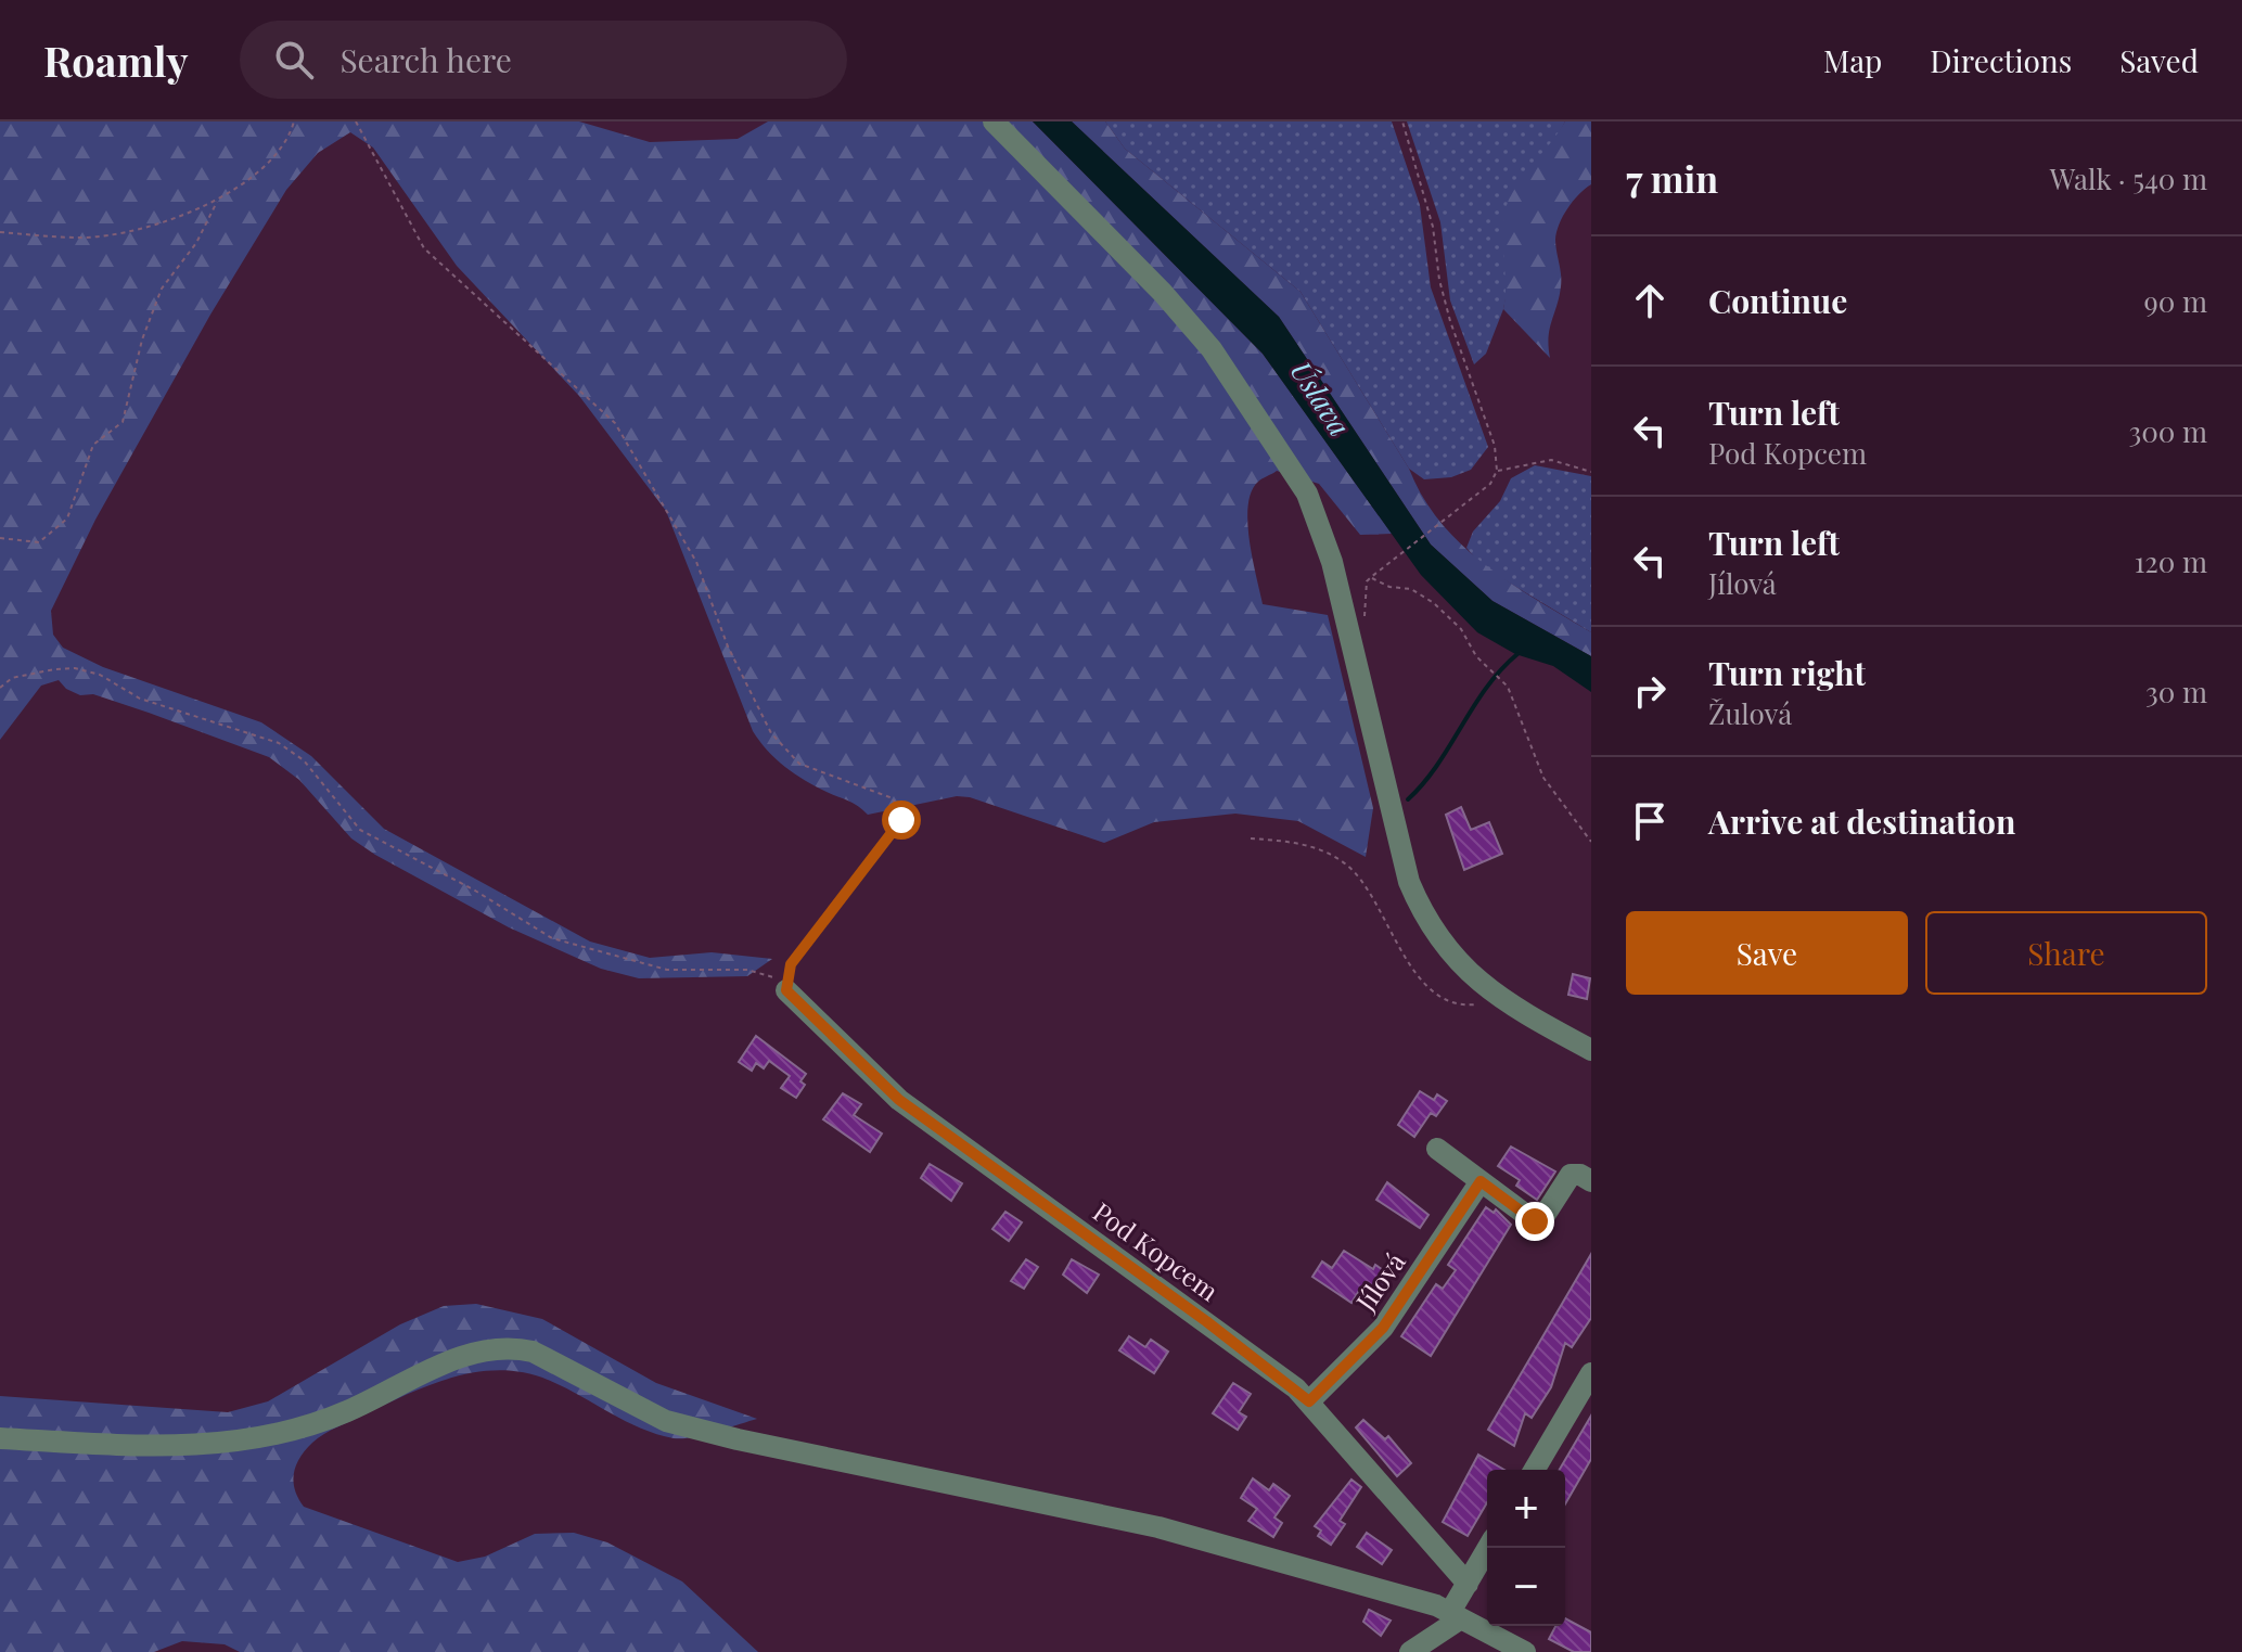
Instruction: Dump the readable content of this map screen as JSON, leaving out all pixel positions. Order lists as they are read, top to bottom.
{
  "streets": {
    "street": ["Pod Kopcem", "Jílová"]
  },
  "crossings": [
    ["Pod Kopcem", "Jílová"]
  ],
  "water": ["Úslava"],
  "page": {
    "header": "Roamly",
    "search": "Search here",
    "nav": ["Map", "Directions", "Saved"],
    "heading": ["7 min", "Walk · 540 m"],
    "list": [
      ["Continue", "90 m"],
      ["Turn left", "Pod Kopcem", "300 m"],
      ["Turn left", "Jílová", "120 m"],
      ["Turn right", "Žulová", "30 m"],
      "Arrive at destination"
    ],
    "buttons": ["Save", "Share"],
    "map_buttons": ["+", "−"]
  }
}
